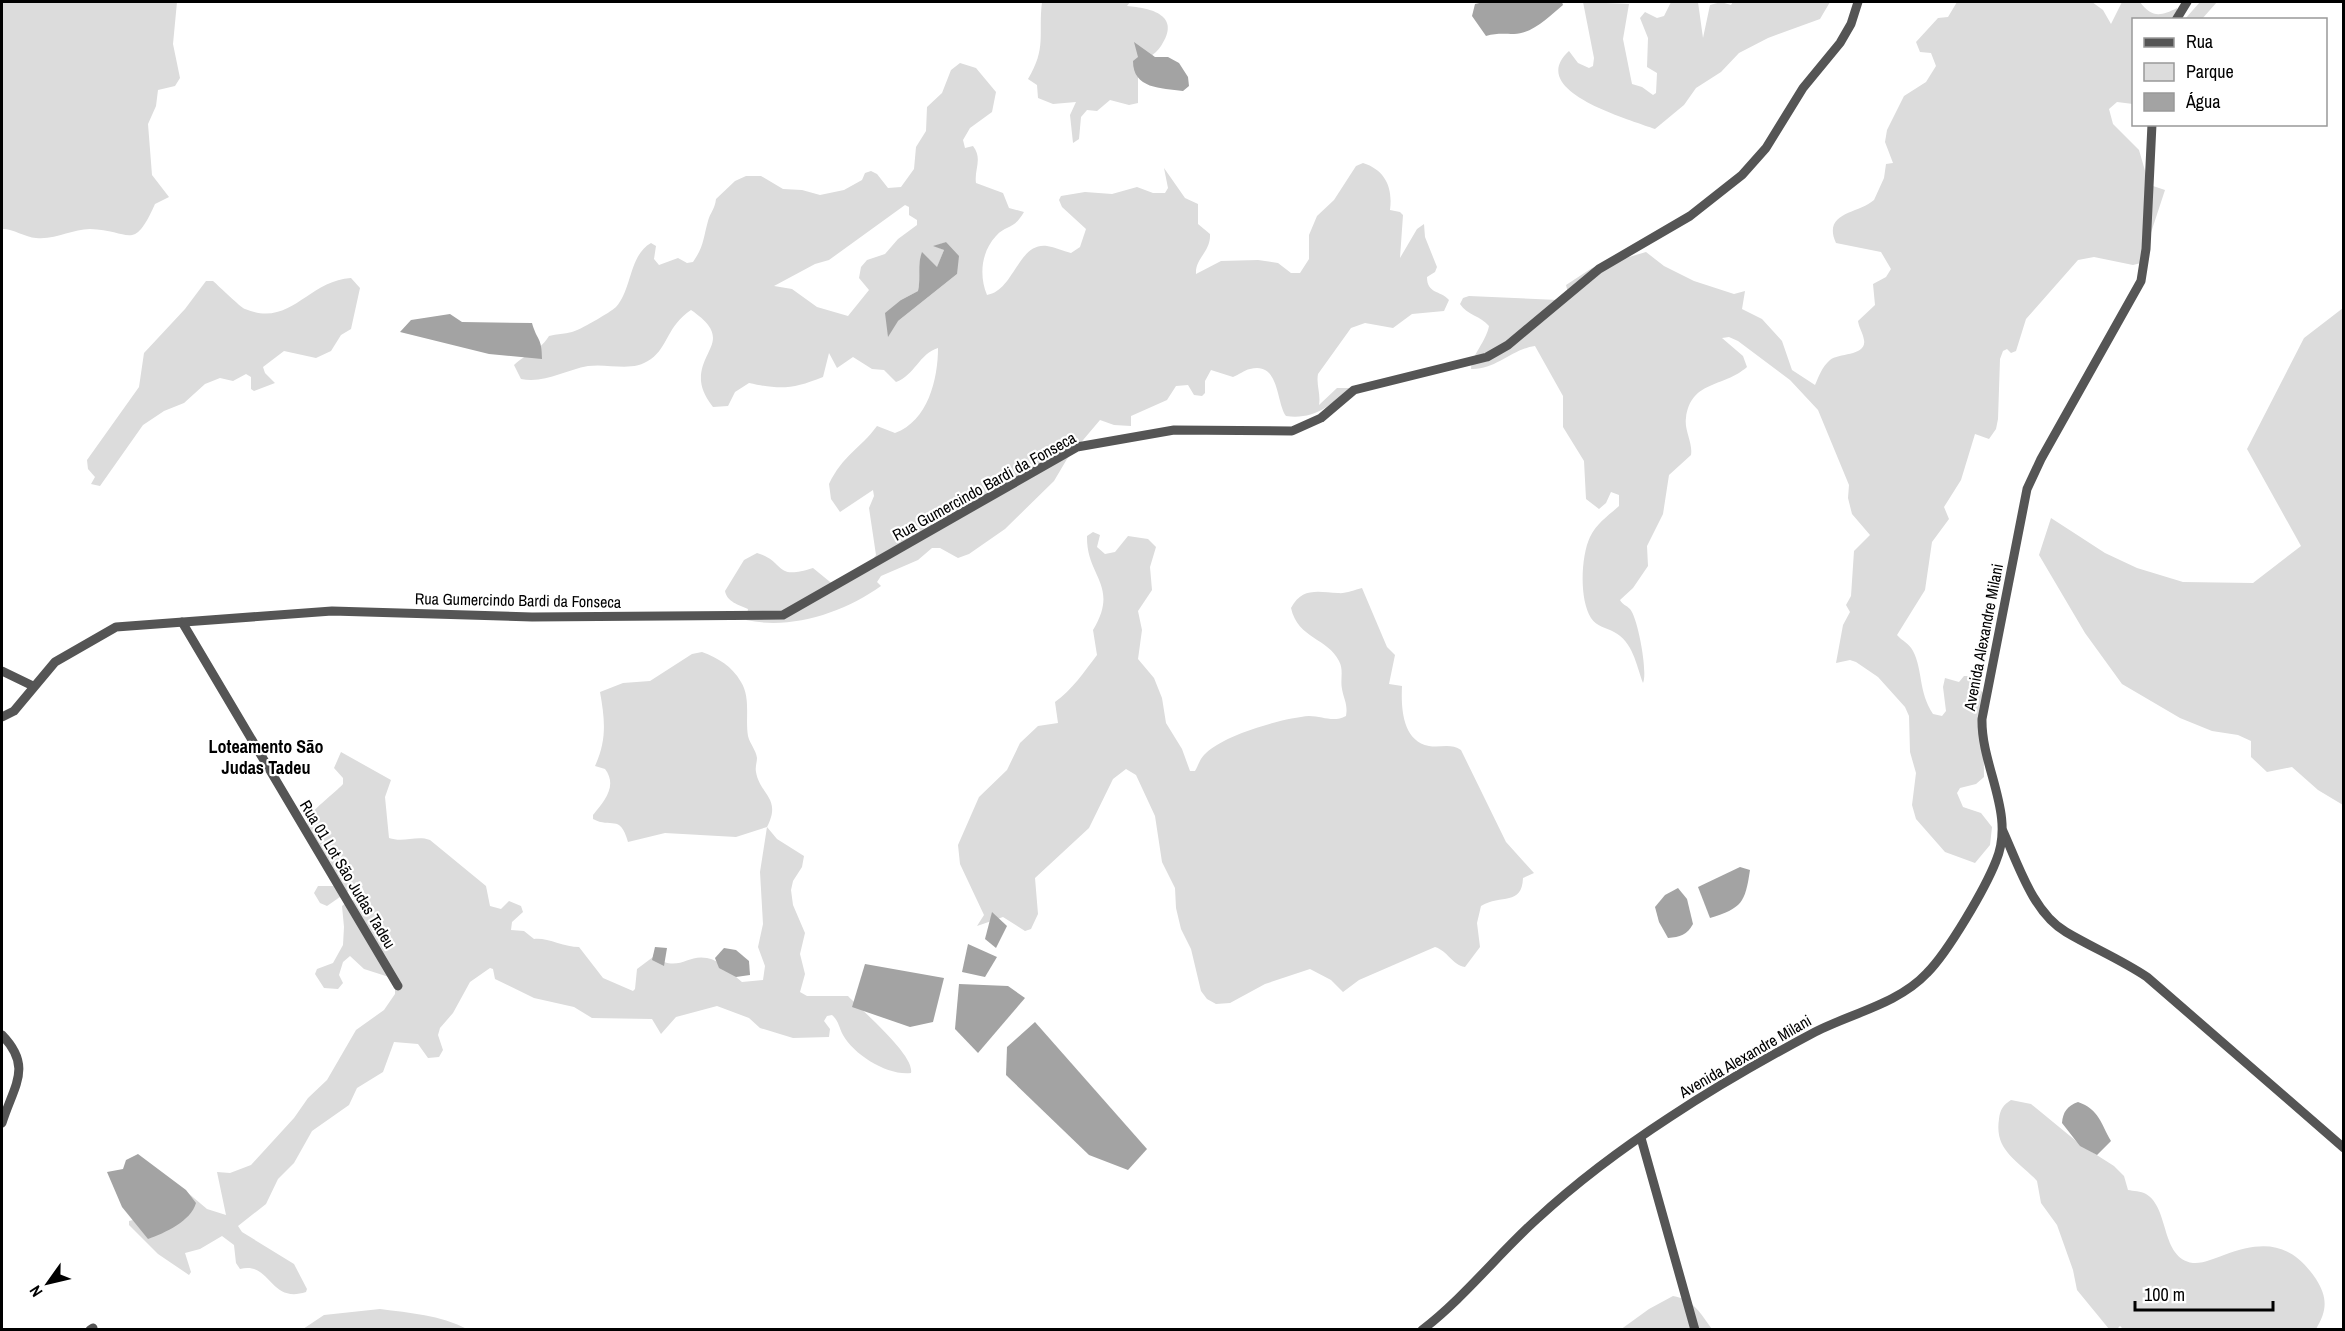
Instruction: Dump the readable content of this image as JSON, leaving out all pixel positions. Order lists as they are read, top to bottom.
{
  "streets": {
    "street": ["Rua Gumercindo Bardi da Fonseca", "Avenida Alexandre Milani", "Rua 01 Lot São Judas Tadeu"]
  },
  "crossings": [
    ["Rua Gumercindo Bardi da Fonseca", "Rua 01 Lot São Judas Tadeu"]
  ],
  "districts": ["Loteamento São Judas Tadeu"],
  "legend": ["Rua", "Parque", "Água"],
  "scale_bar": "100 m",
  "north": "bottom left"
}
